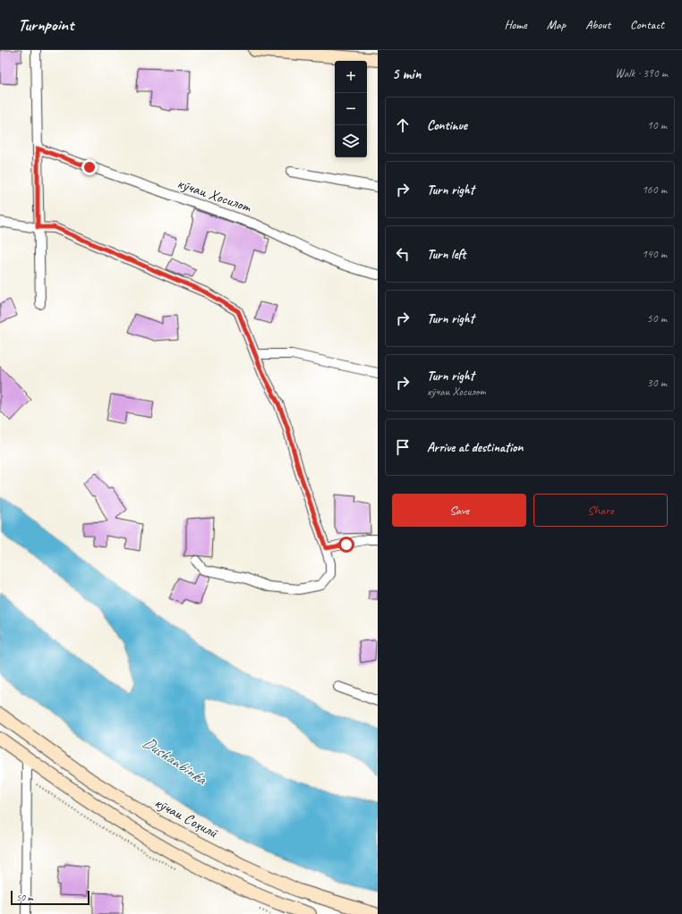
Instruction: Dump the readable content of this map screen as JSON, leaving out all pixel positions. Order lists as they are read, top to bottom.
{
  "streets": {
    "main road": ["кӯчаи Соҳилӣ"],
    "street": ["кӯчаи Хосилот"]
  },
  "water": ["Dushanbinka"],
  "scale_bar": "50 m",
  "page": {
    "header": "Turnpoint",
    "nav": [
      "Home",
      "Map",
      "About",
      "Contact"
    ],
    "heading": ["5 min", "Walk · 390 m"],
    "map_buttons": ["+", "−"],
    "list": [
      ["Continue", "10 m"],
      ["Turn right", "160 m"],
      ["Turn left", "140 m"],
      ["Turn right", "50 m"],
      ["Turn right", "кӯчаи Хосилот", "30 m"],
      "Arrive at destination"
    ],
    "buttons": ["Save", "Share"],
    "scale": "50 m"
  }
}
